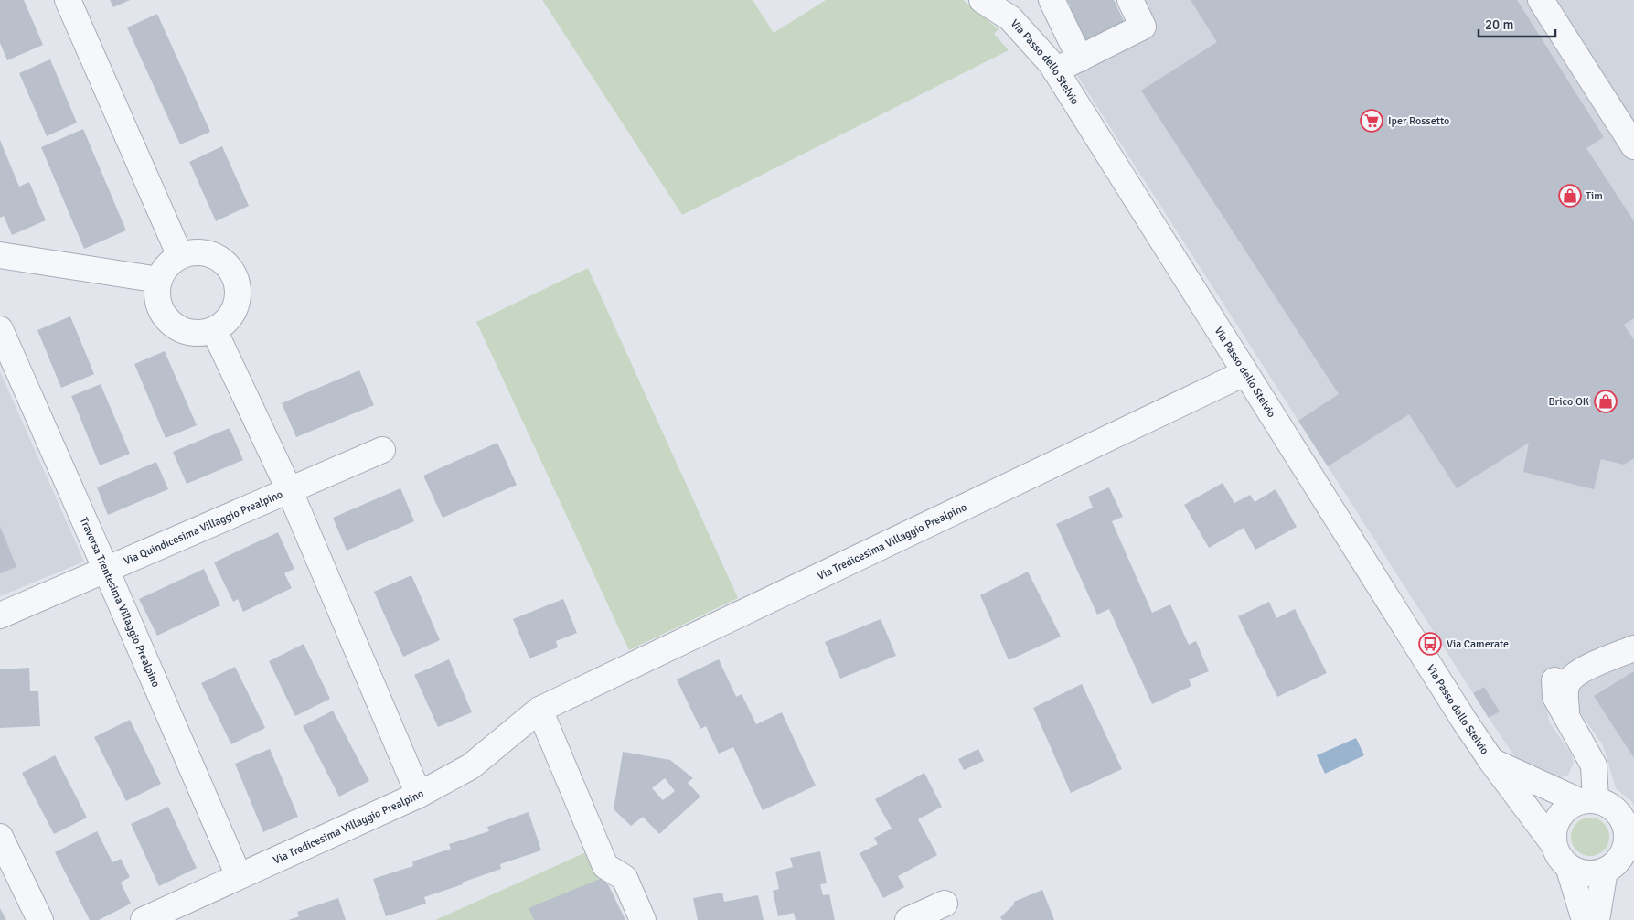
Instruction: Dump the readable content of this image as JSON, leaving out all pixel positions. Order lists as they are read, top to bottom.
{
  "streets": {
    "street": [
      "Via Passo dello Stelvio",
      "Via Quindicesima Villaggio Prealpino",
      "Via Tredicesima Villaggio Prealpino",
      "Traversa Trentesima Villaggio Prealpino"
    ]
  },
  "crossings": [
    ["Via Passo dello Stelvio", "Via Tredicesima Villaggio Prealpino"],
    ["Via Quindicesima Villaggio Prealpino", "Traversa Trentesima Villaggio Prealpino"],
    ["Via Tredicesima Villaggio Prealpino", "Traversa Trentesima Villaggio Prealpino"]
  ],
  "places": {
    "supermarket": ["Iper Rossetto"],
    "shop": ["Tim", "Brico OK"],
    "bus stop": ["Via Camerate"]
  },
  "scale_bar": "20 m"
}
